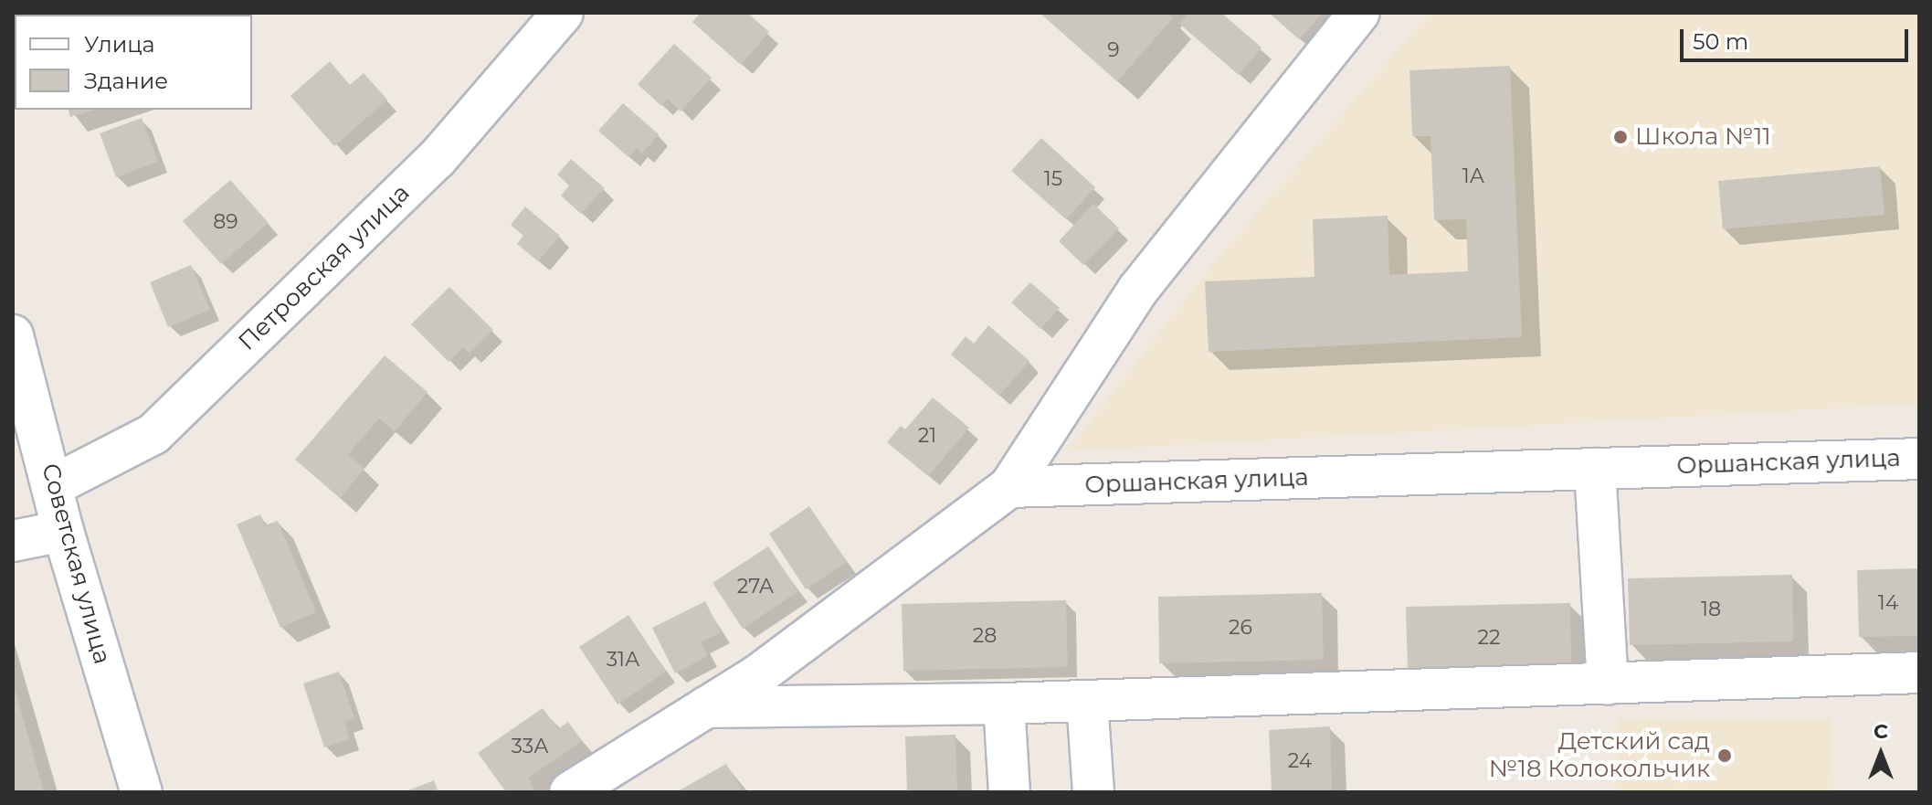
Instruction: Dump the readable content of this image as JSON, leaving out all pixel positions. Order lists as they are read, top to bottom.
{
  "streets": {
    "street": ["Петровская улица", "Оршанская улица", "Советская улица"]
  },
  "crossings": [
    ["Петровская улица", "Советская улица"]
  ],
  "places": ["Школа №11", "Детский сад №18 Колокольчик"],
  "house_numbers": [
    "9",
    "1А",
    "15",
    "89",
    "21",
    "27А",
    "14",
    "18",
    "26",
    "28",
    "22",
    "31А",
    "33А",
    "24"
  ],
  "legend": ["Улица", "Здание"],
  "scale_bar": "50 m",
  "north": "top"
}
